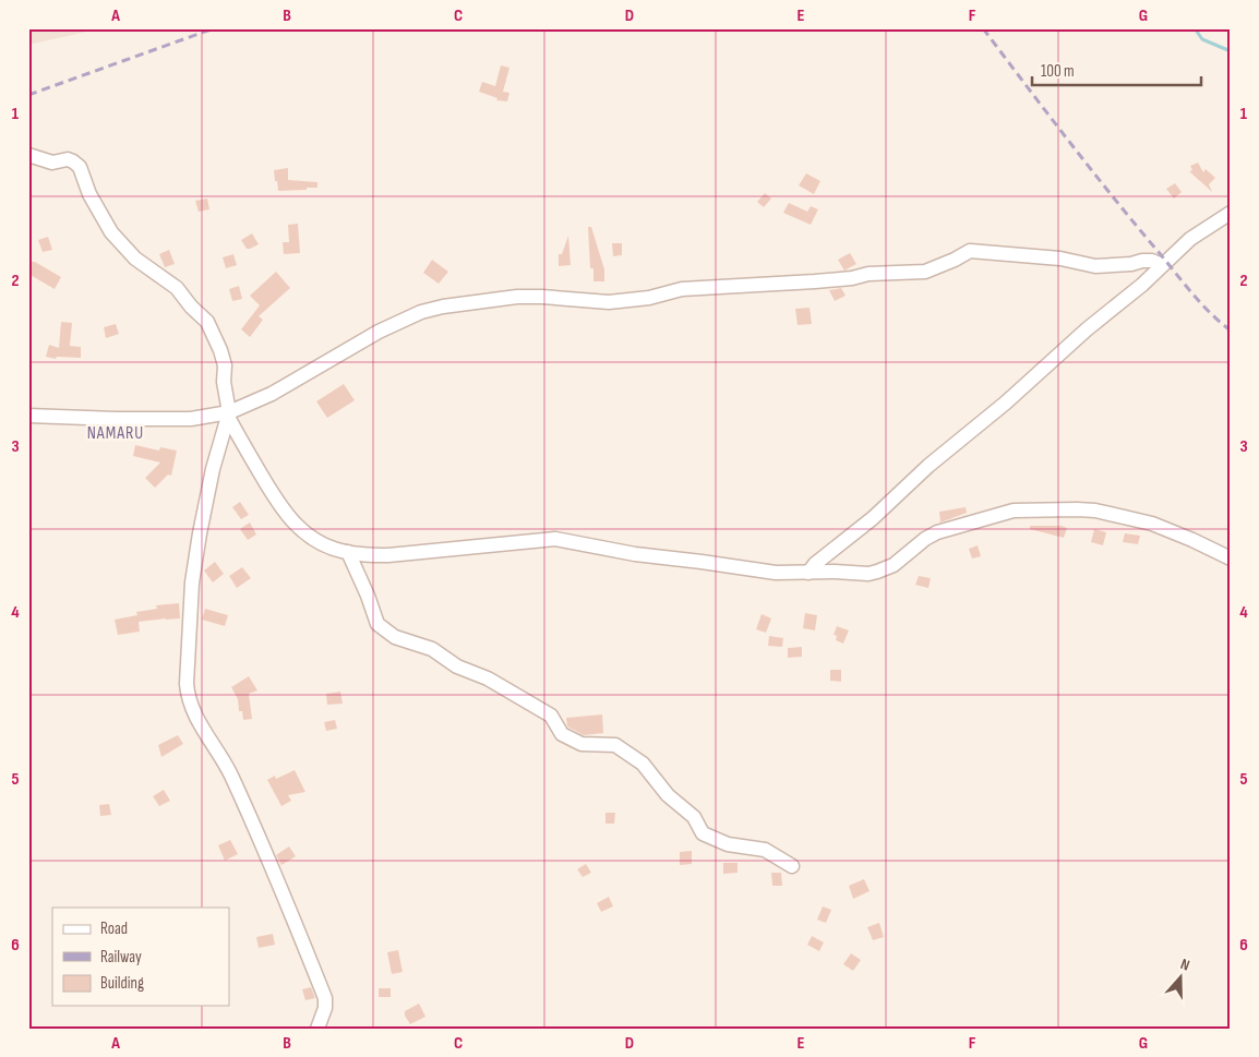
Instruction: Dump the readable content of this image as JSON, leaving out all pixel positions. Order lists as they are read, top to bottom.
{
  "districts": ["NAMARU"],
  "legend": ["Road", "Railway", "Building"],
  "scale_bar": "100 m",
  "north": "top",
  "grid": {
    "columns": [
      "A",
      "B",
      "C",
      "D",
      "E",
      "F",
      "G"
    ],
    "rows": [
      "1",
      "2",
      "3",
      "4",
      "5",
      "6"
    ]
  }
}
